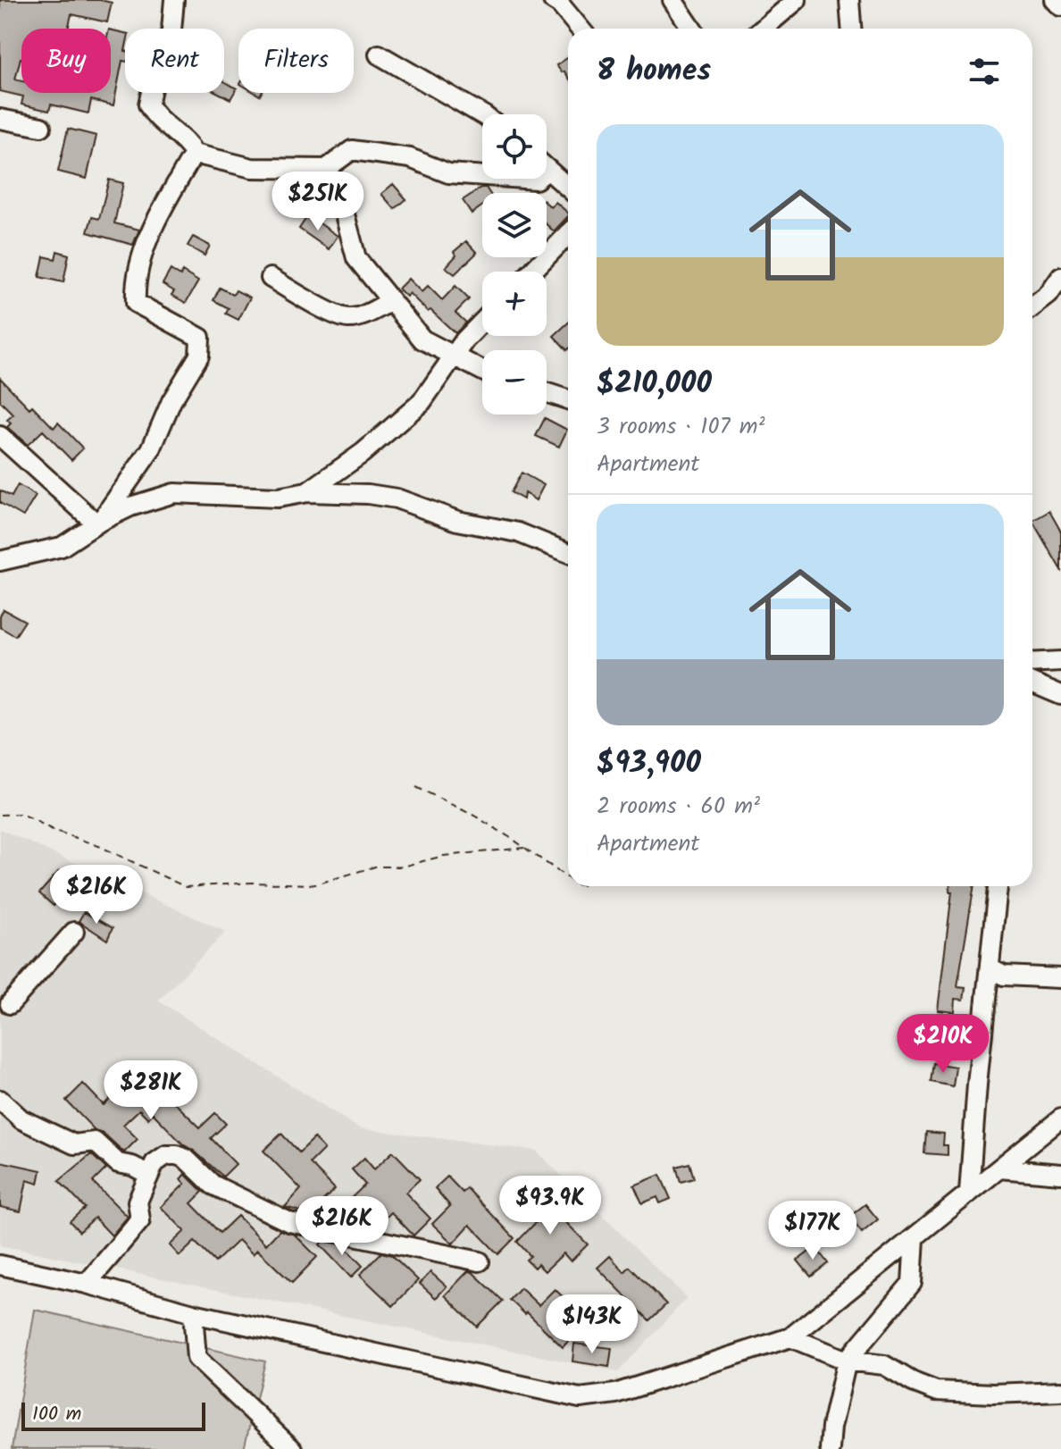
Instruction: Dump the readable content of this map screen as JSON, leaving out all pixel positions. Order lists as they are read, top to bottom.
{
  "scale_bar": "100 m",
  "page": {
    "chip": ["Buy", "Rent", "Filters"],
    "heading": "8 homes",
    "map_buttons": ["+", "−"],
    "list": [
      {
        "name": "$210,000",
        "note": "3 rooms · 107 m² · Apartment"
      },
      {
        "name": "$93,900",
        "note": "2 rooms · 60 m² · Apartment"
      }
    ],
    "price": [
      "$251K",
      "$216K",
      "$210K",
      "$281K",
      "$93.9K",
      "$216K",
      "$177K",
      "$143K"
    ],
    "scale": "100 m"
  }
}
